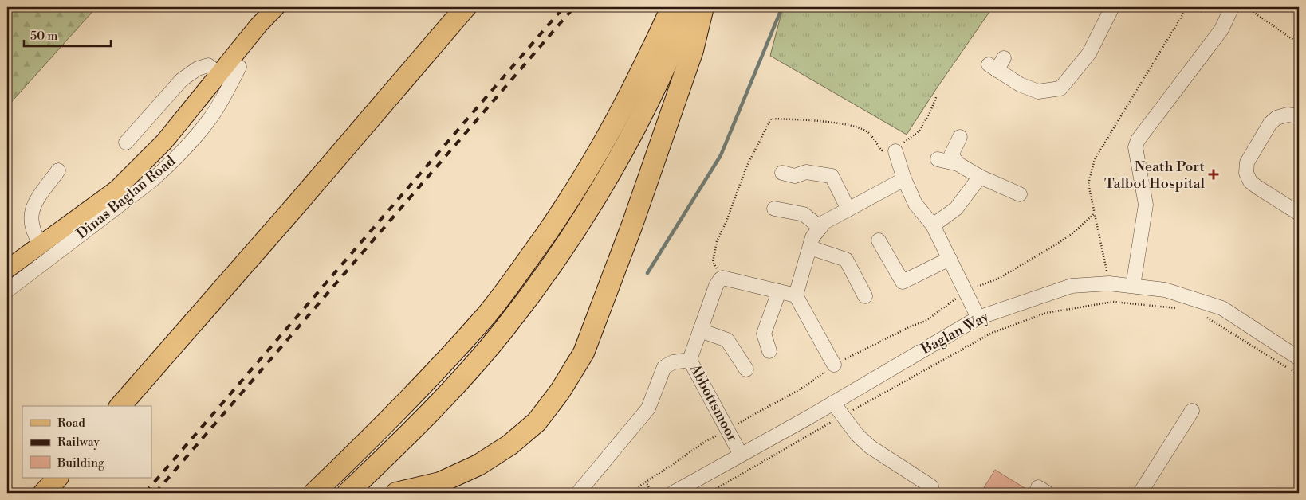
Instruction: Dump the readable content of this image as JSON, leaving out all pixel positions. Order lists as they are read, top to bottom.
{
  "streets": {
    "main road": ["Dinas Baglan Road"],
    "street": ["Baglan Way", "Abbottsmoor"]
  },
  "crossings": [
    ["Baglan Way", "Abbottsmoor"]
  ],
  "places": {
    "health": ["Neath Port Talbot Hospital"]
  },
  "legend": ["Road", "Railway", "Building"],
  "scale_bar": "50 m"
}
